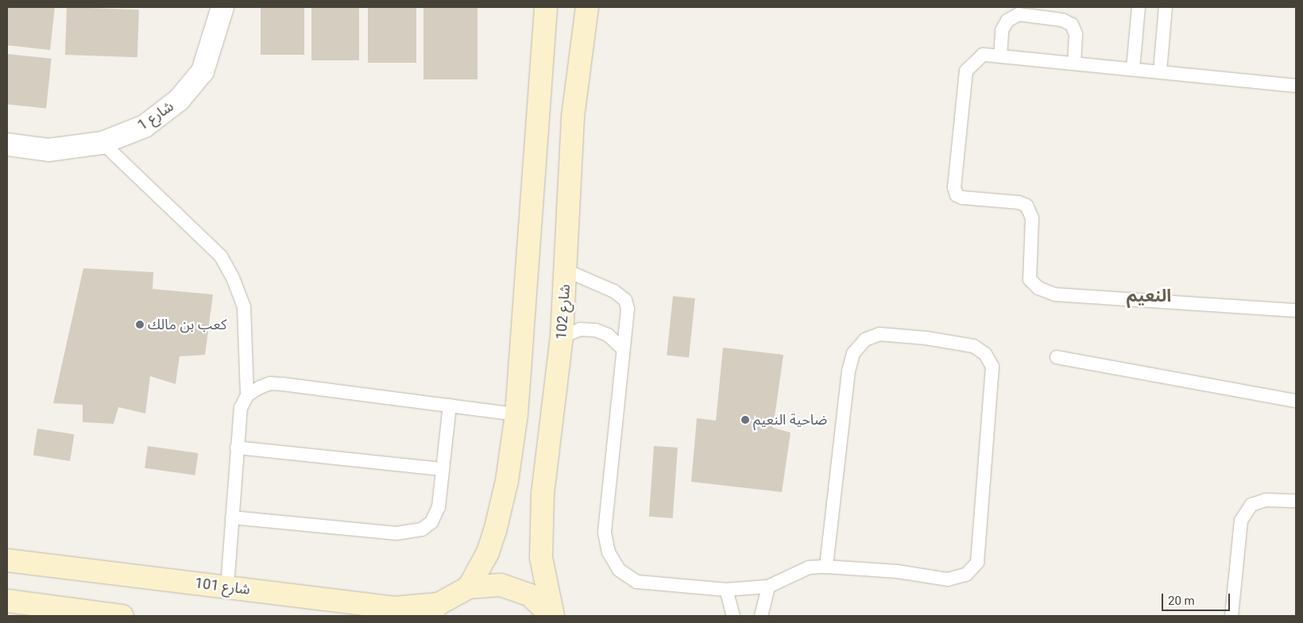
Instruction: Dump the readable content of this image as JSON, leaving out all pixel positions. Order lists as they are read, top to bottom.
{
  "streets": {
    "street": ["شارع 1", "شارع 102", "شارع 101"]
  },
  "districts": ["النعيم"],
  "places": ["كعب بن مالك", "ضاحية النعيم"],
  "scale_bar": "20 m"
}
